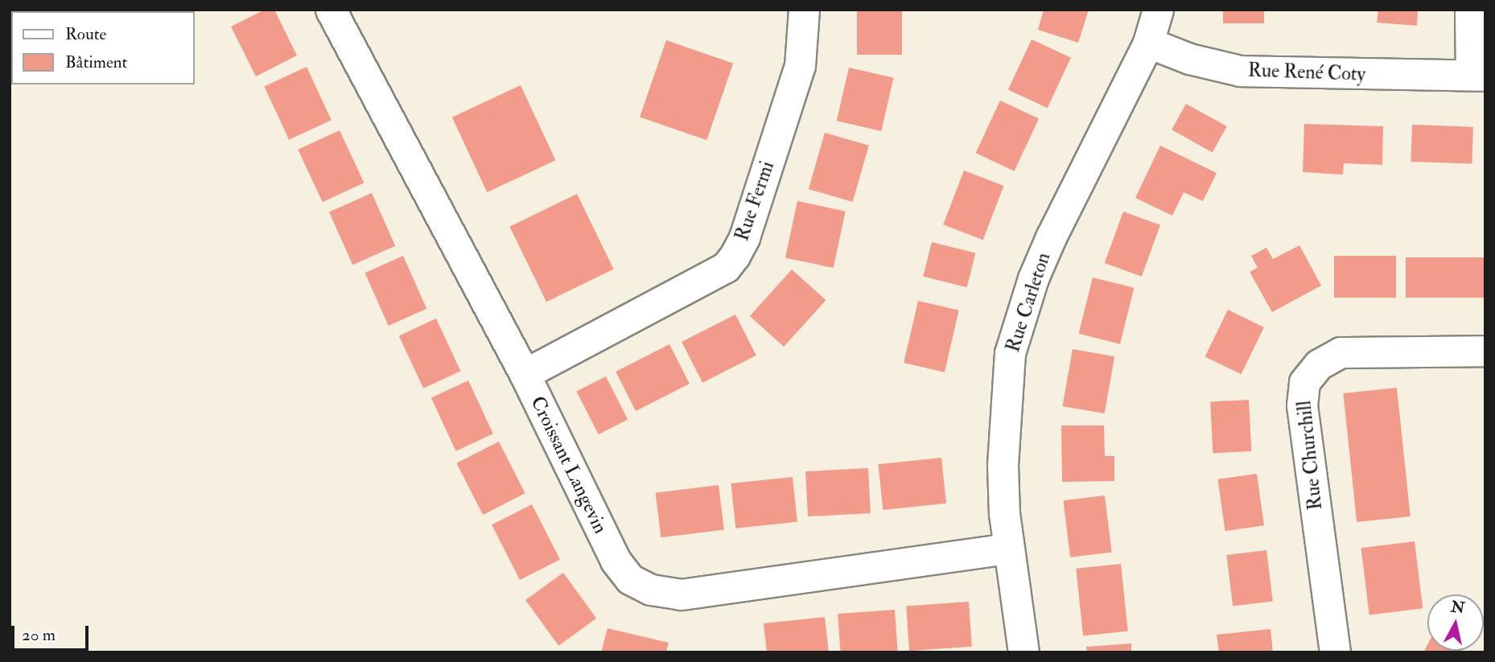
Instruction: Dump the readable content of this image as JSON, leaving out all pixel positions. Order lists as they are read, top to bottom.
{
  "streets": {
    "street": [
      "Rue René Coty",
      "Rue Fermi",
      "Rue Carleton",
      "Rue Churchill",
      "Croissant Langevin"
    ]
  },
  "crossings": [
    ["Rue René Coty", "Rue Carleton"],
    ["Rue Fermi", "Croissant Langevin"],
    ["Rue Carleton", "Croissant Langevin"]
  ],
  "legend": ["Route", "Bâtiment"],
  "scale_bar": "20 m",
  "north": "top"
}
